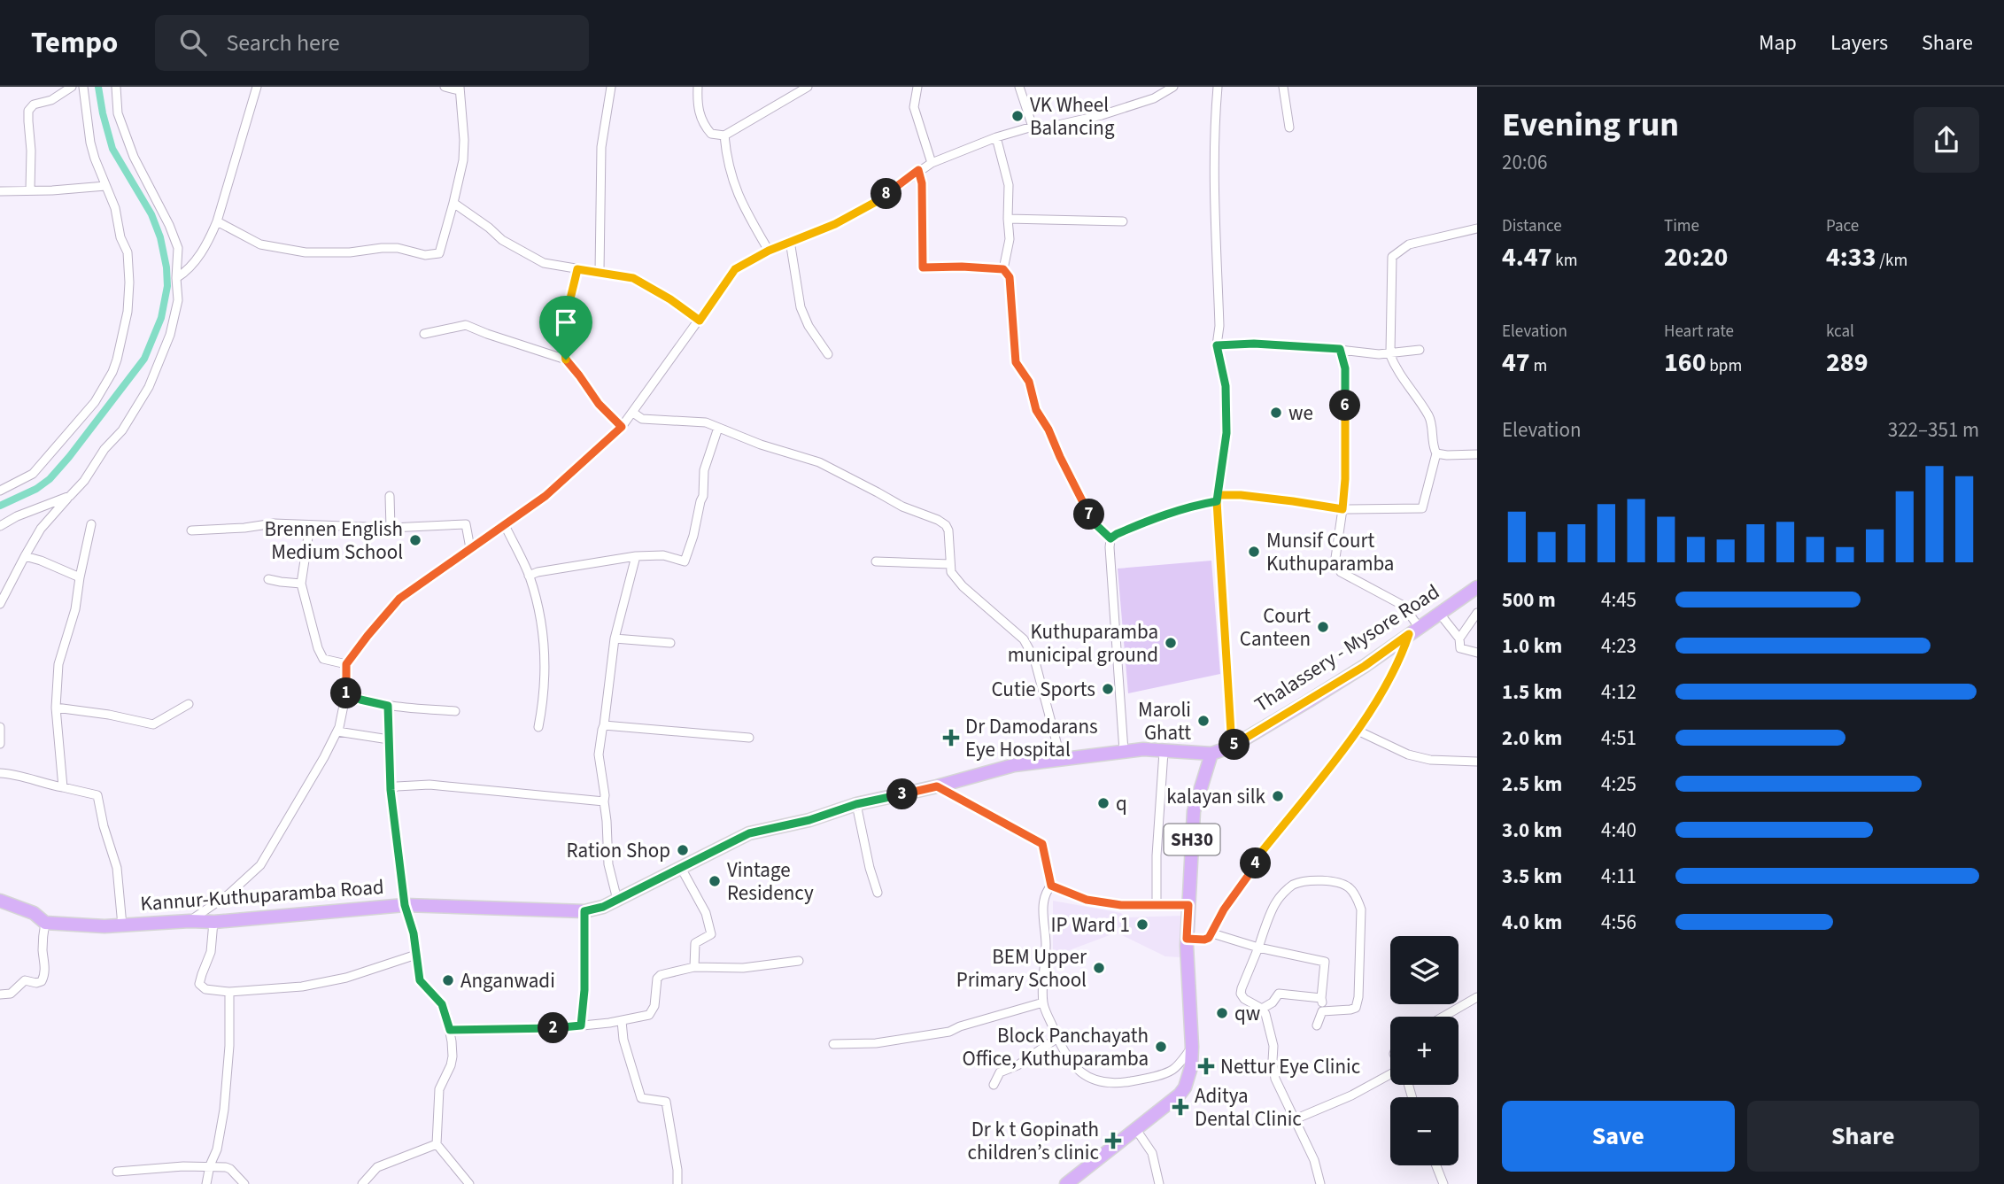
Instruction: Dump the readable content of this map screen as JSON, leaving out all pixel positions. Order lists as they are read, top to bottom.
{
  "streets": {
    "main road": ["Thalassery - Mysore Road", "SH30", "Kannur-Kuthuparamba Road"]
  },
  "crossings": [
    ["Thalassery - Mysore Road", "SH30"],
    ["Thalassery - Mysore Road", "Kannur-Kuthuparamba Road"],
    ["SH30", "Kannur-Kuthuparamba Road"]
  ],
  "places": {
    "other": [
      "VK Wheel Balancing",
      "we",
      "Brennen English Medium School",
      "Munsif Court Kuthuparamba",
      "Court Canteen",
      "Kuthuparamba municipal ground",
      "Cutie Sports",
      "Maroli Ghatt",
      "kalayan silk",
      "q",
      "Ration Shop",
      "Vintage Residency",
      "IP Ward 1",
      "BEM Upper Primary School",
      "Anganwadi",
      "qw",
      "Block Panchayath Office, Kuthuparamba"
    ],
    "health": [
      "Dr Damodarans Eye Hospital",
      "Nettur Eye Clinic",
      "Aditya Dental Clinic",
      "Dr k t Gopinath children’s clinic"
    ]
  },
  "page": {
    "header": "Tempo",
    "search": "Search here",
    "nav": ["Map", "Layers", "Share"],
    "heading": ["Evening run", "20:06"],
    "pins": [
      "8",
      "6",
      "7",
      "1",
      "5",
      "3",
      "4",
      "2"
    ],
    "stats": [
      ["Distance", "4.47 km"],
      ["Time", "20:20"],
      ["Pace", "4:33 /km"],
      ["Elevation", "47 m"],
      ["Heart rate", "160 bpm"],
      ["kcal", "289"]
    ],
    "chart": ["Elevation", "322–351 m"],
    "list": [
      {
        "name": "500 m",
        "note": "4:45"
      },
      {
        "name": "1.0 km",
        "note": "4:23"
      },
      {
        "name": "1.5 km",
        "note": "4:12"
      },
      {
        "name": "2.0 km",
        "note": "4:51"
      },
      {
        "name": "2.5 km",
        "note": "4:25"
      },
      {
        "name": "3.0 km",
        "note": "4:40"
      },
      {
        "name": "3.5 km",
        "note": "4:11"
      },
      {
        "name": "4.0 km",
        "note": "4:56"
      }
    ],
    "map_buttons": ["+", "−"],
    "buttons": ["Save", "Share"]
  }
}
